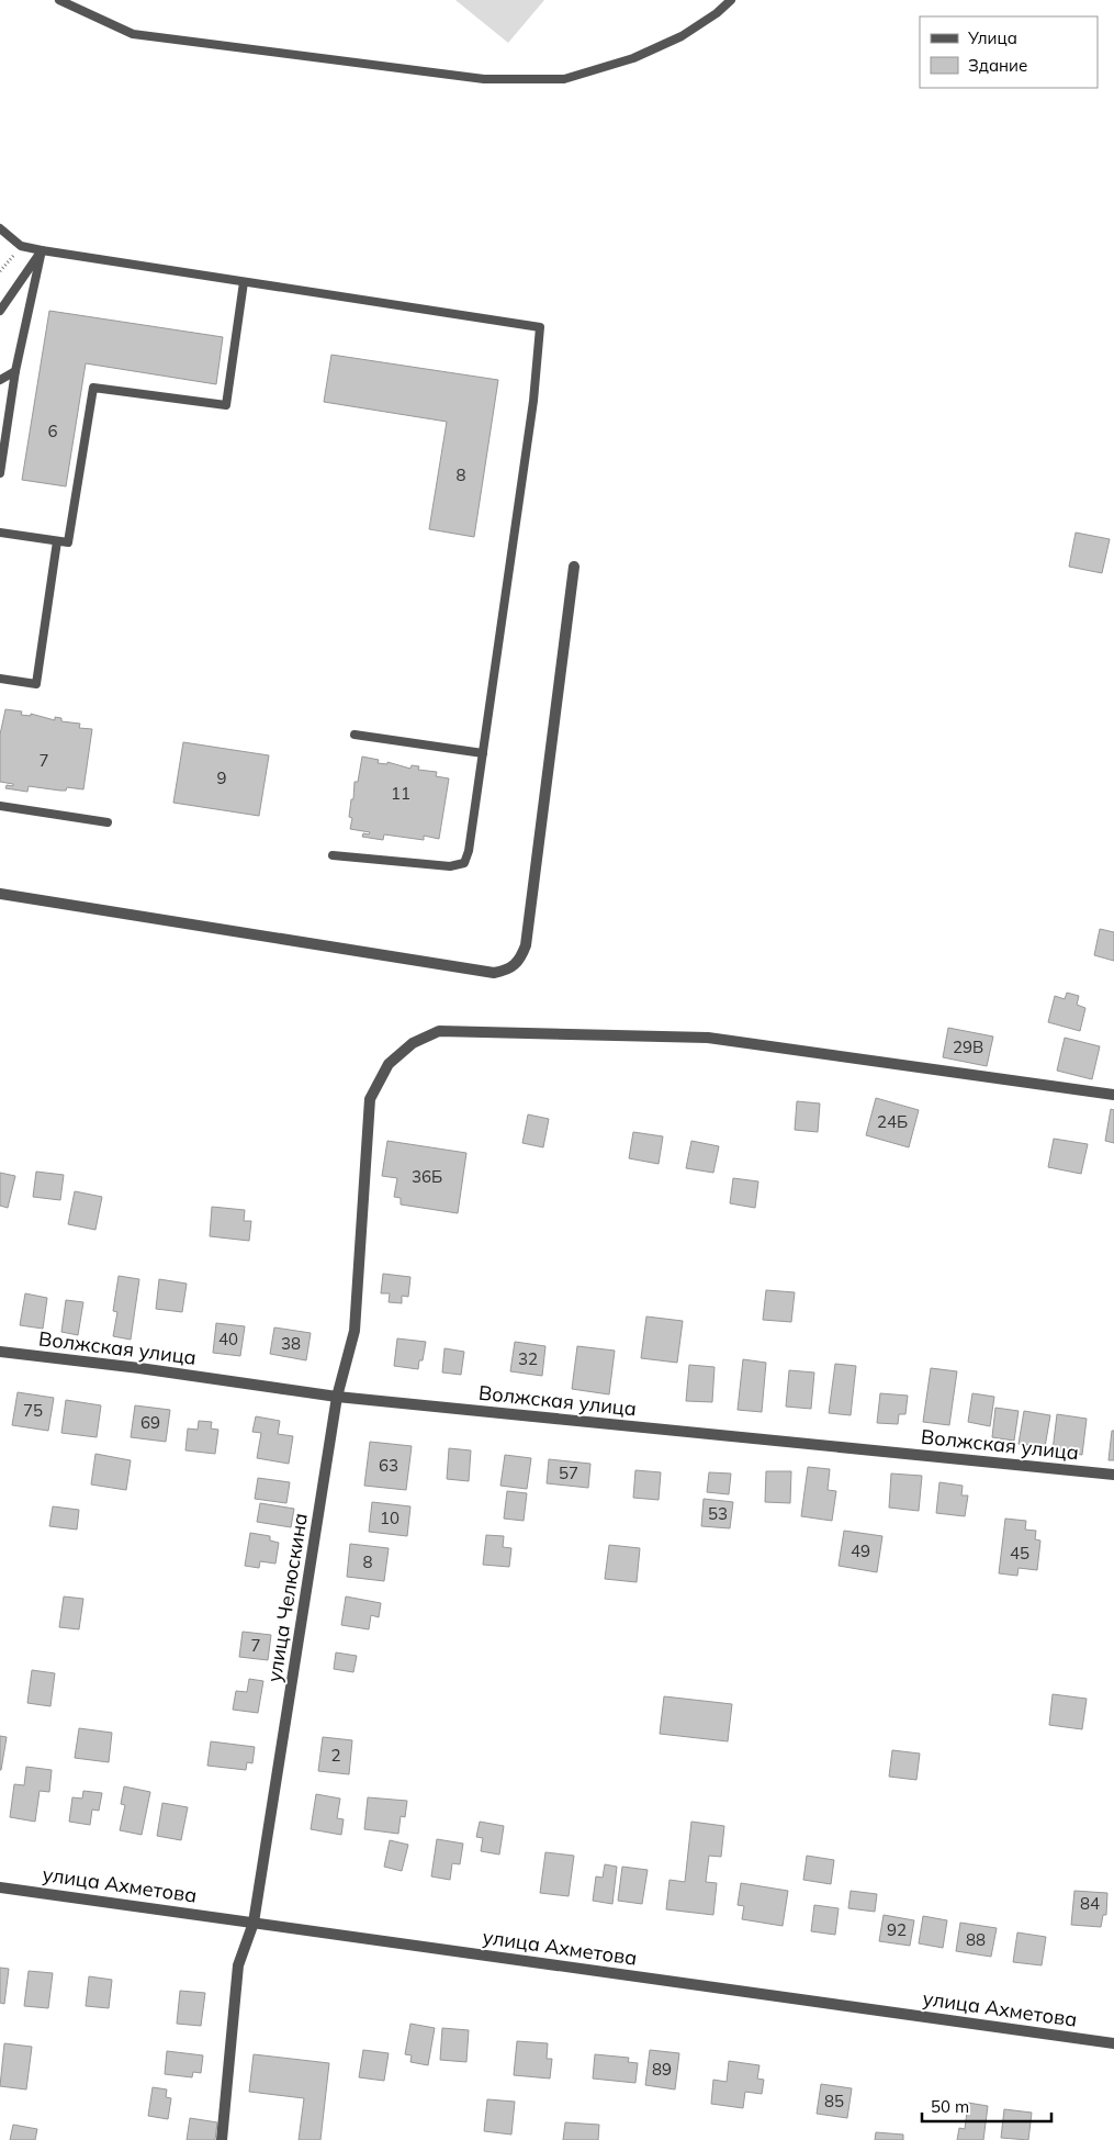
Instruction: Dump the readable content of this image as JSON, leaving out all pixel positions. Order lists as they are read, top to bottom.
{
  "streets": {
    "street": ["Волжская улица", "улица Челюскина", "улица Ахметова"]
  },
  "crossings": [
    ["Волжская улица", "улица Челюскина"],
    ["улица Челюскина", "улица Ахметова"]
  ],
  "house_numbers": [
    "6",
    "8",
    "7",
    "9",
    "11",
    "29В",
    "24Б",
    "36Б",
    "40",
    "38",
    "32",
    "75",
    "69",
    "63",
    "57",
    "53",
    "10",
    "49",
    "45",
    "8",
    "7",
    "2",
    "84",
    "92",
    "88",
    "89",
    "85"
  ],
  "legend": ["Улица", "Здание"],
  "scale_bar": "50 m"
}
